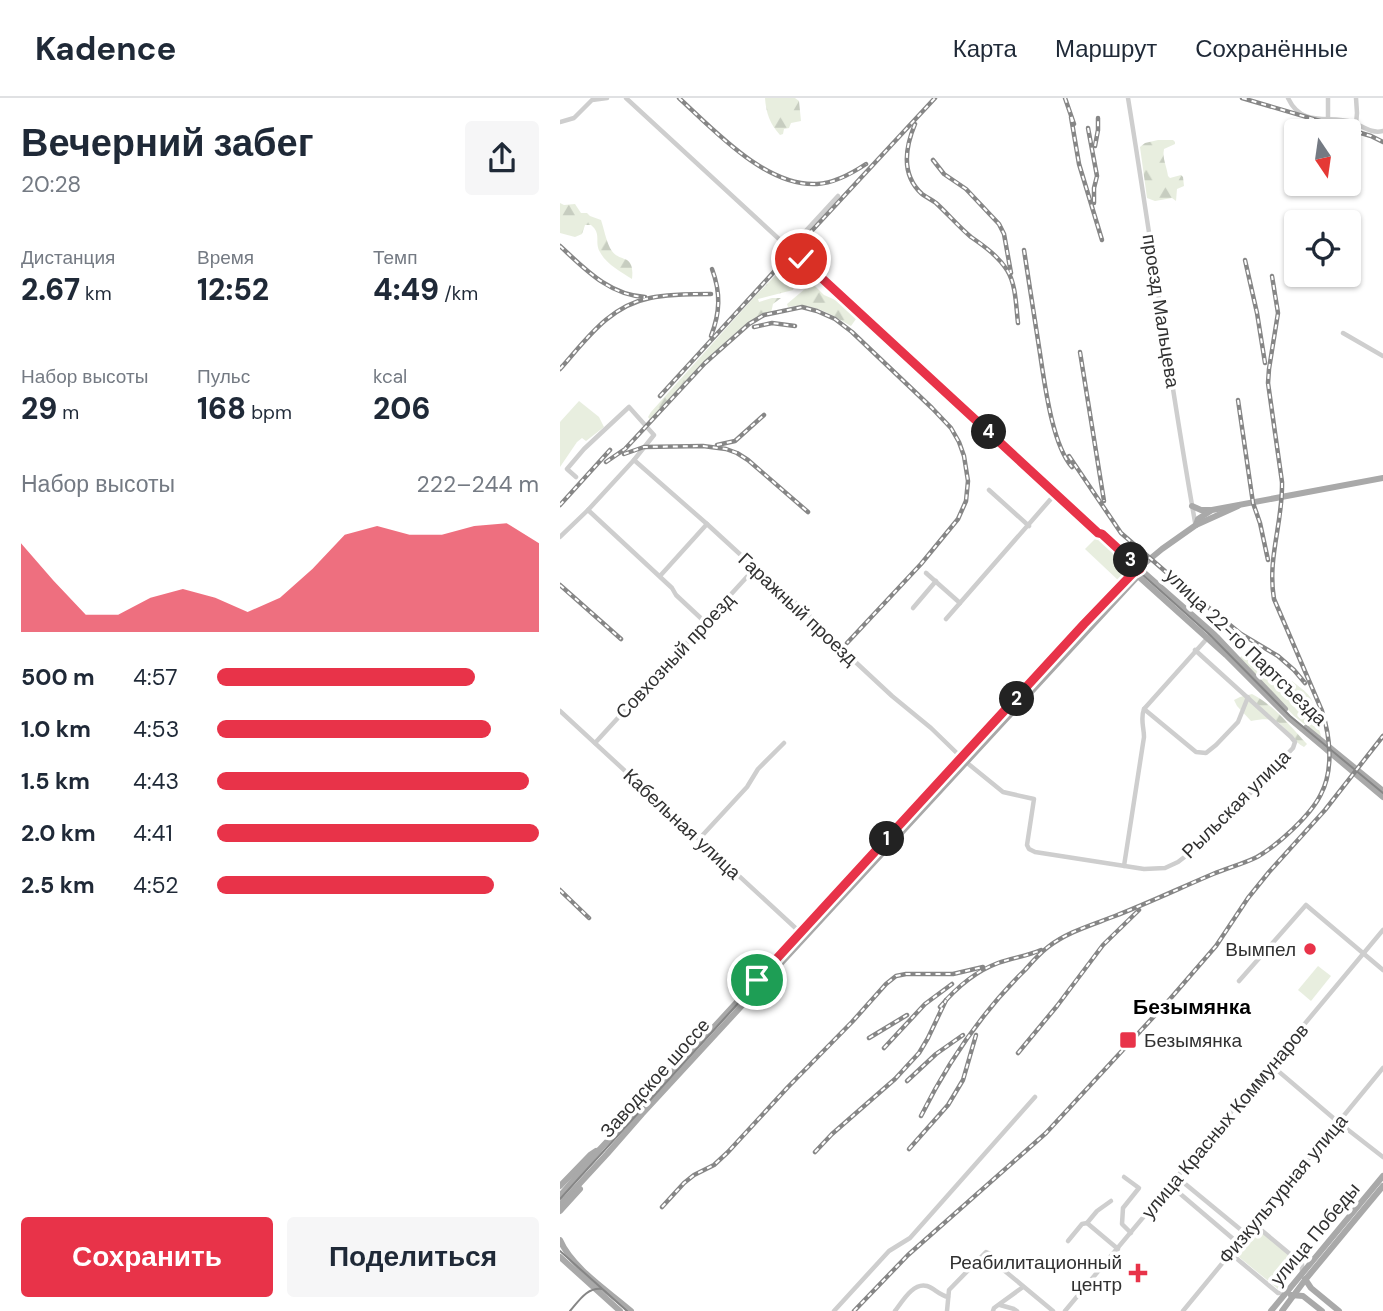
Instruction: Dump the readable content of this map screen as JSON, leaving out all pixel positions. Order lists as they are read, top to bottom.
{
  "streets": {
    "main road": ["улица 22-го Партсъезда", "Заводское шоссе", "улица Победы"],
    "street": [
      "проезд Мальцева",
      "Гаражный проезд",
      "Совхозный проезд",
      "Рыльская улица",
      "Кабельная улица",
      "улица Красных Коммунаров",
      "Физкультурная улица"
    ]
  },
  "crossings": [
    ["проезд Мальцева", "Заводское шоссе"],
    ["Гаражный проезд", "Совхозный проезд"],
    ["Гаражный проезд", "Рыльская улица"],
    ["Гаражный проезд", "Заводское шоссе"],
    ["улица 22-го Партсъезда", "Заводское шоссе"],
    ["Совхозный проезд", "Кабельная улица"],
    ["Кабельная улица", "Заводское шоссе"]
  ],
  "districts": ["Безымянка"],
  "places": {
    "other": ["Вымпел"],
    "transit": ["Безымянка"],
    "health": ["Реабилитационный центр"]
  },
  "north": "bottom",
  "page": {
    "header": "Kadence",
    "nav": ["Карта", "Маршрут", "Сохранённые"],
    "heading": ["Вечерний забег", "20:28"],
    "stats": [
      ["Дистанция", "2.67 km"],
      ["Время", "12:52"],
      ["Темп", "4:49 /km"],
      ["Набор высоты", "29 m"],
      ["Пульс", "168 bpm"],
      ["kcal", "206"]
    ],
    "pins": [
      "4",
      "3",
      "2",
      "1"
    ],
    "chart": ["Набор высоты", "222–244 m"],
    "list": [
      {
        "name": "500 m",
        "note": "4:57"
      },
      {
        "name": "1.0 km",
        "note": "4:53"
      },
      {
        "name": "1.5 km",
        "note": "4:43"
      },
      {
        "name": "2.0 km",
        "note": "4:41"
      },
      {
        "name": "2.5 km",
        "note": "4:52"
      }
    ],
    "buttons": ["Сохранить", "Поделиться"]
  }
}
